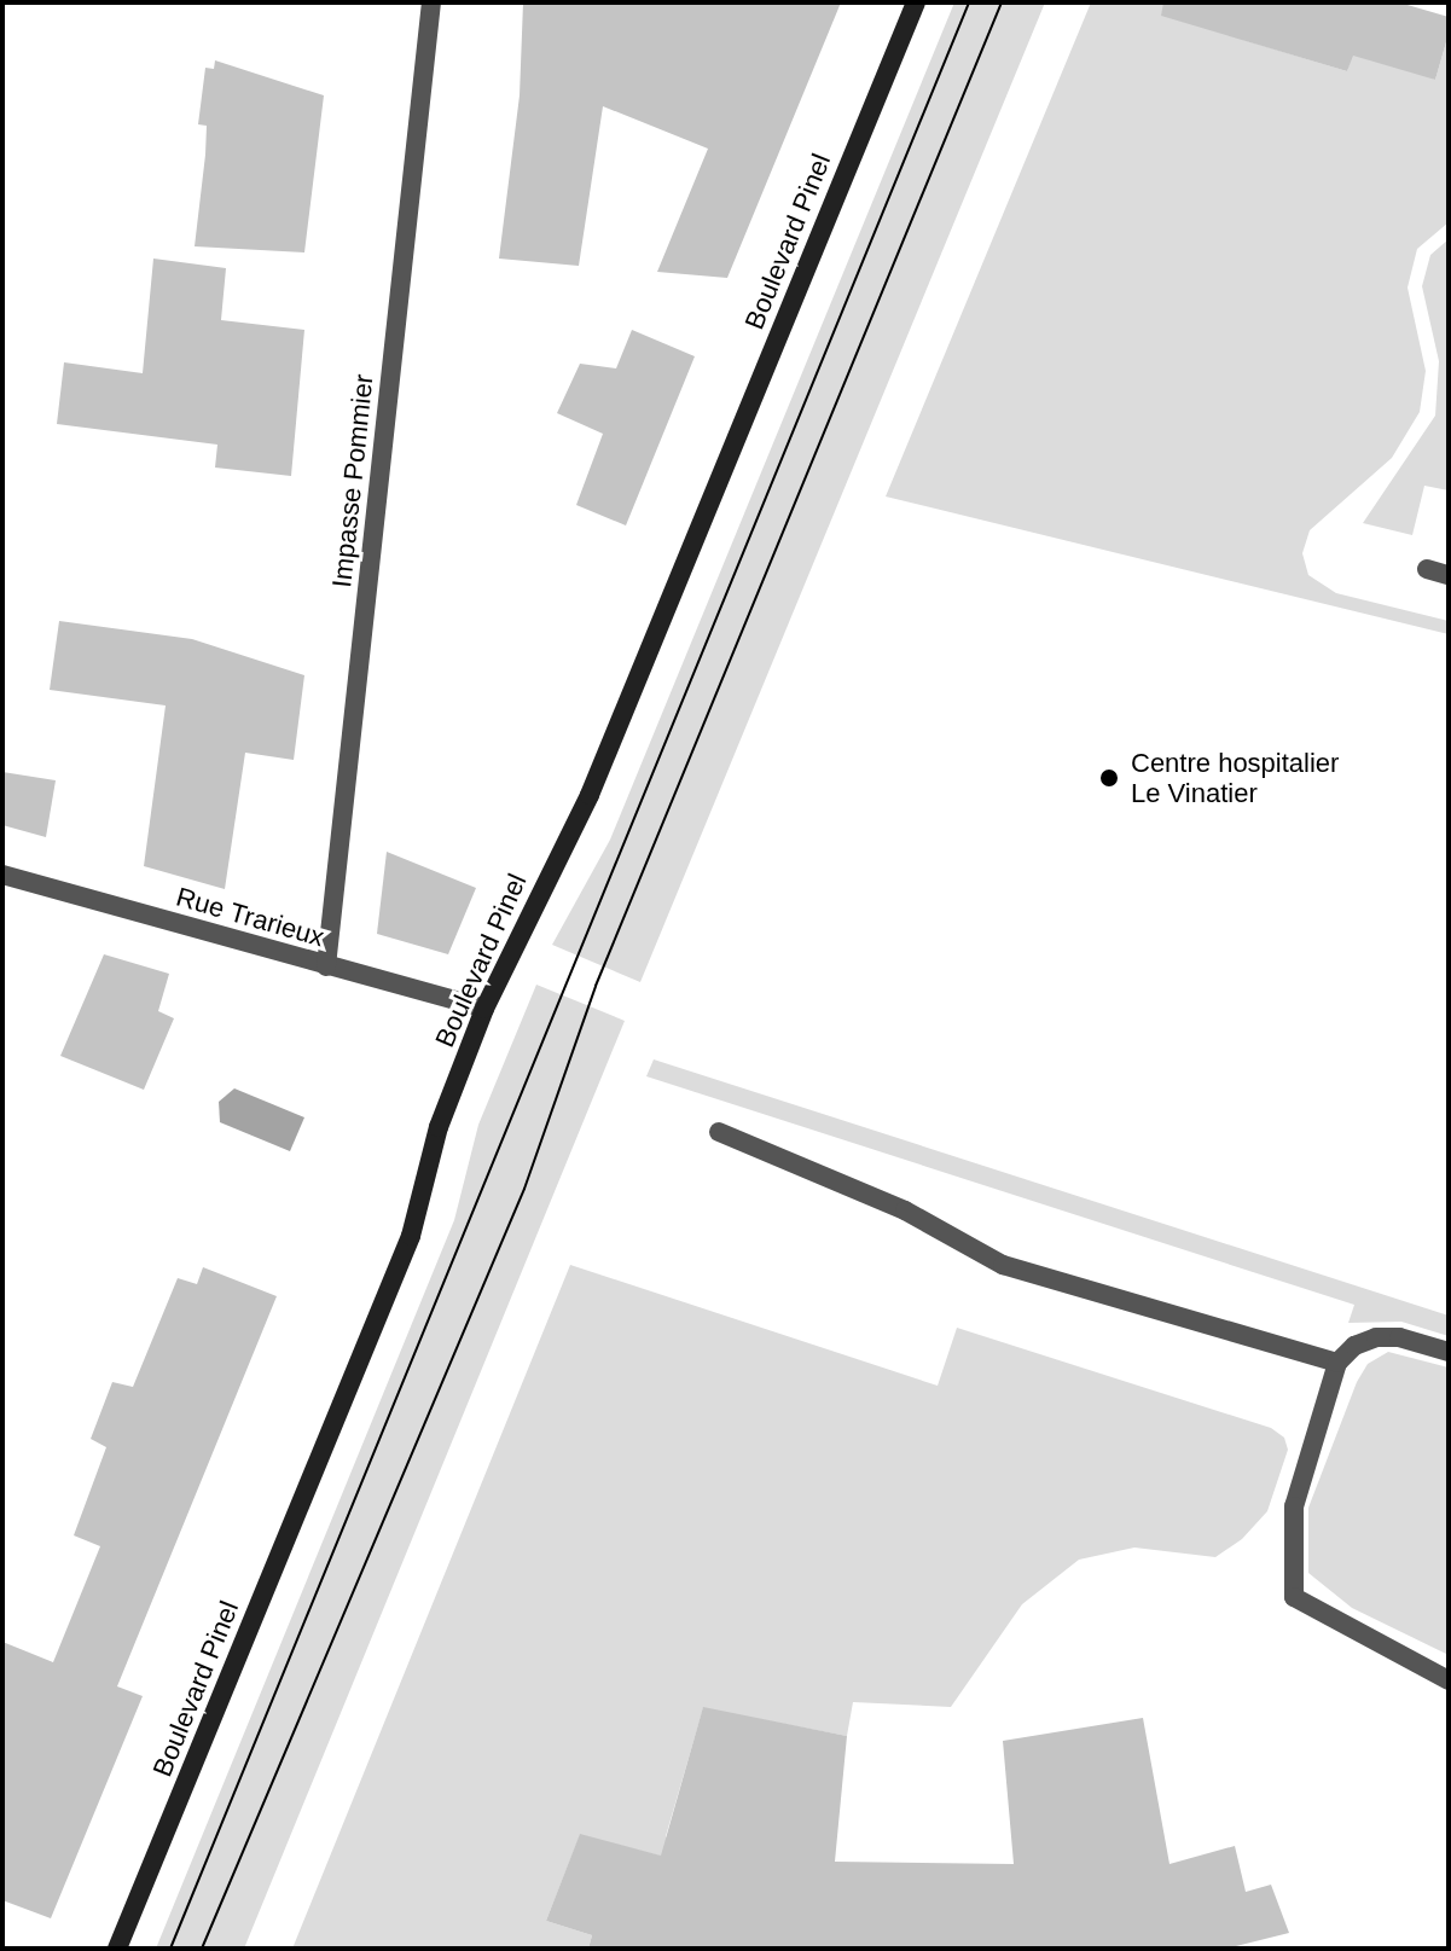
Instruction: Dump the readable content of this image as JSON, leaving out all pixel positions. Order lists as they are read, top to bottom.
{
  "streets": {
    "main road": ["Boulevard Pinel"],
    "street": ["Impasse Pommier", "Rue Trarieux"]
  },
  "crossings": [
    ["Boulevard Pinel", "Rue Trarieux"],
    ["Impasse Pommier", "Rue Trarieux"]
  ],
  "places": ["Centre hospitalier Le Vinatier"]
}
